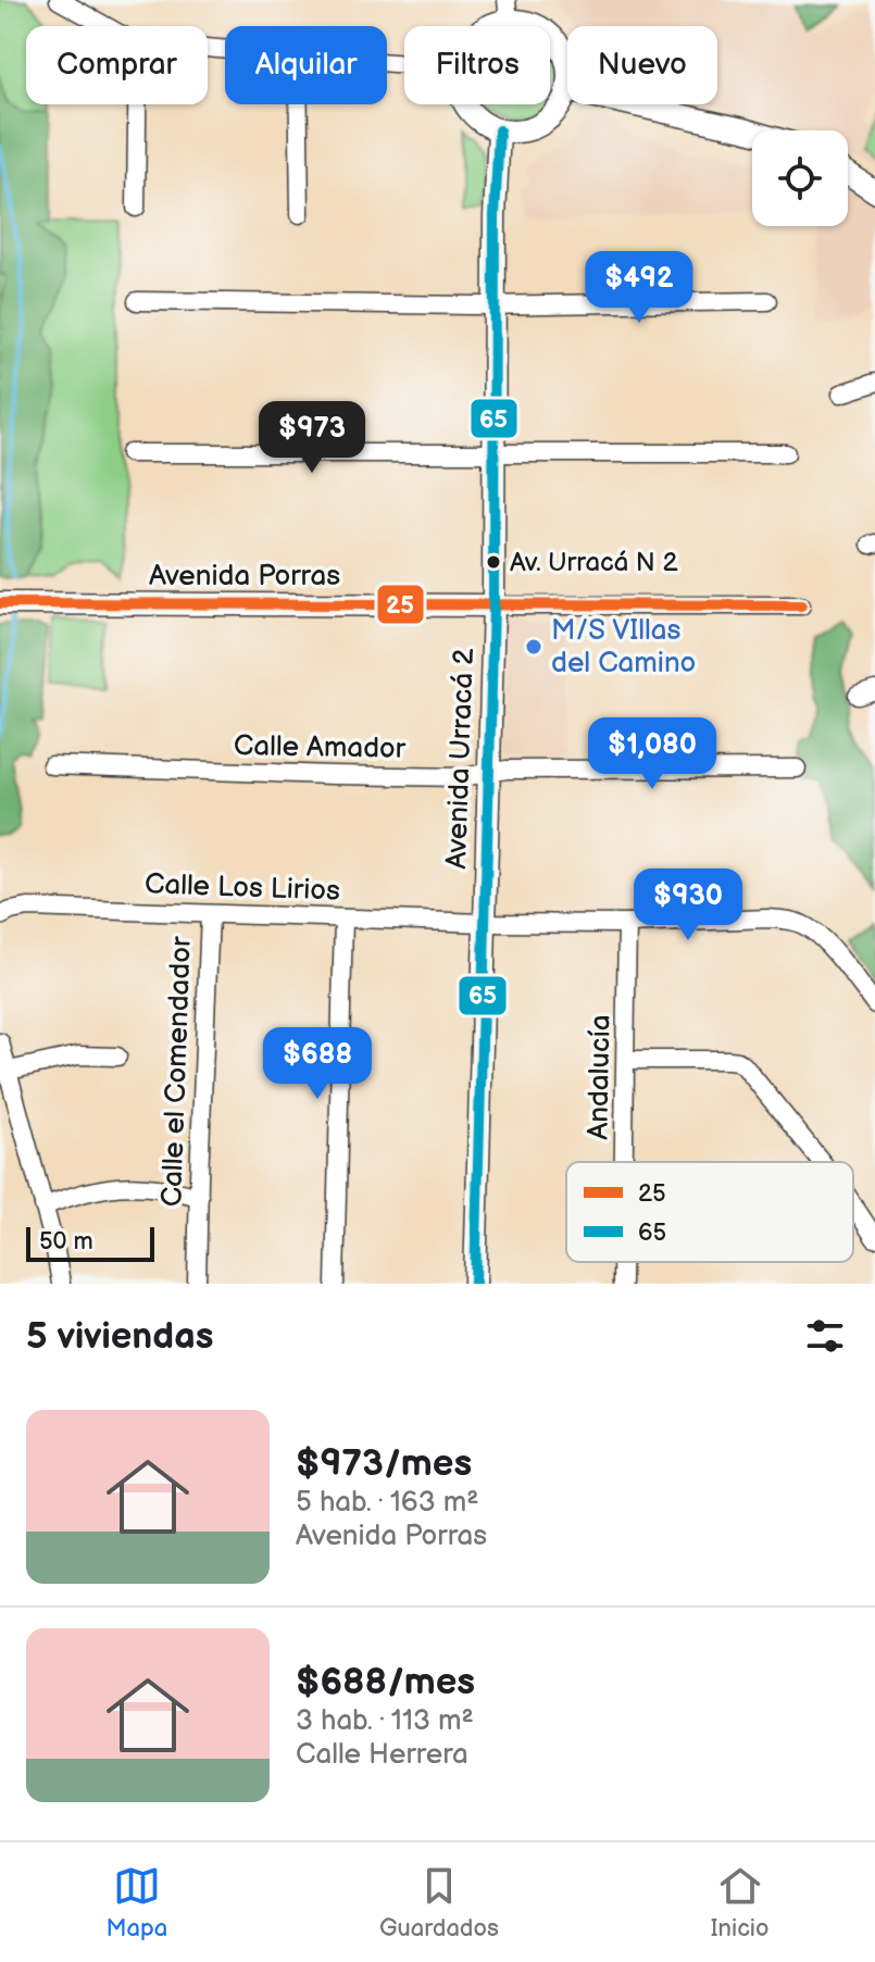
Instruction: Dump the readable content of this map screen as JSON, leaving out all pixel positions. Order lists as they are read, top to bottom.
{
  "streets": {
    "street": [
      "Avenida Porras",
      "Calle Amador",
      "Avenida Urracá 2",
      "Calle Los Lirios",
      "Calle el Comendador",
      "Andalucía"
    ]
  },
  "crossings": [
    ["Avenida Porras", "Avenida Urracá 2"],
    ["Calle Amador", "Avenida Urracá 2"],
    ["Avenida Urracá 2", "Calle Los Lirios"],
    ["Calle Los Lirios", "Calle el Comendador"],
    ["Calle Los Lirios", "Andalucía"]
  ],
  "places": ["Av. Urracá N 2", "M/S VIllas del Camino"],
  "lines": ["transit line 65", "transit line 25"],
  "legend": ["25", "65"],
  "scale_bar": "50 m",
  "page": {
    "chip": [
      "Comprar",
      "Alquilar",
      "Filtros",
      "Nuevo"
    ],
    "price": [
      "$492",
      "$973",
      "$1,080",
      "$930",
      "$688"
    ],
    "scale": "50 m",
    "heading": "5 viviendas",
    "list": [
      {
        "name": "$973/mes",
        "note": "5 hab. · 163 m² · Avenida Porras"
      },
      {
        "name": "$688/mes",
        "note": "3 hab. · 113 m² · Calle Herrera"
      }
    ],
    "tabs": ["Mapa", "Guardados", "Inicio"]
  }
}
